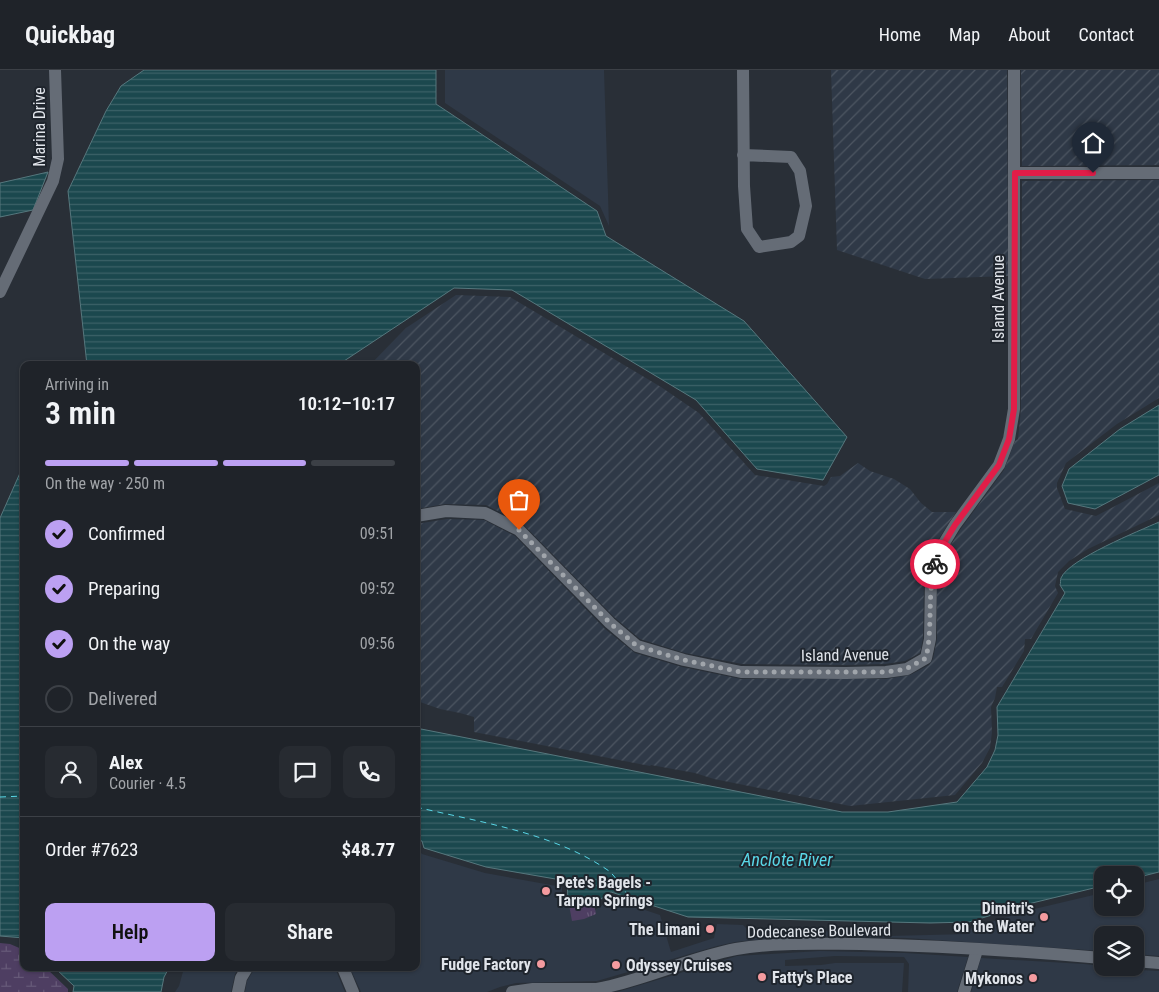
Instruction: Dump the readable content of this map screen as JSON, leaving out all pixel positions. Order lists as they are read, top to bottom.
{
  "streets": {
    "street": ["Marina Drive", "Island Avenue", "Dodecanese Boulevard"]
  },
  "water": ["Anclote River"],
  "places": [
    "Pete's Bagels - Tarpon Springs",
    "Dimitri's on the Water",
    "The Limani",
    "Fudge Factory",
    "Odyssey Cruises",
    "Fatty's Place",
    "Mykonos"
  ],
  "page": {
    "header": "Quickbag",
    "nav": [
      "Home",
      "Map",
      "About",
      "Contact"
    ],
    "heading": ["3 min", "Arriving in", "10:12–10:17"],
    "panel": [
      "Alex",
      "Courier · 4.5",
      "Order #7623",
      "$48.77"
    ],
    "bar": "On the way · 250 m",
    "list": [
      ["Confirmed", "09:51"],
      ["Preparing", "09:52"],
      ["On the way", "09:56"],
      "Delivered"
    ],
    "buttons": ["Help", "Share"]
  }
}
